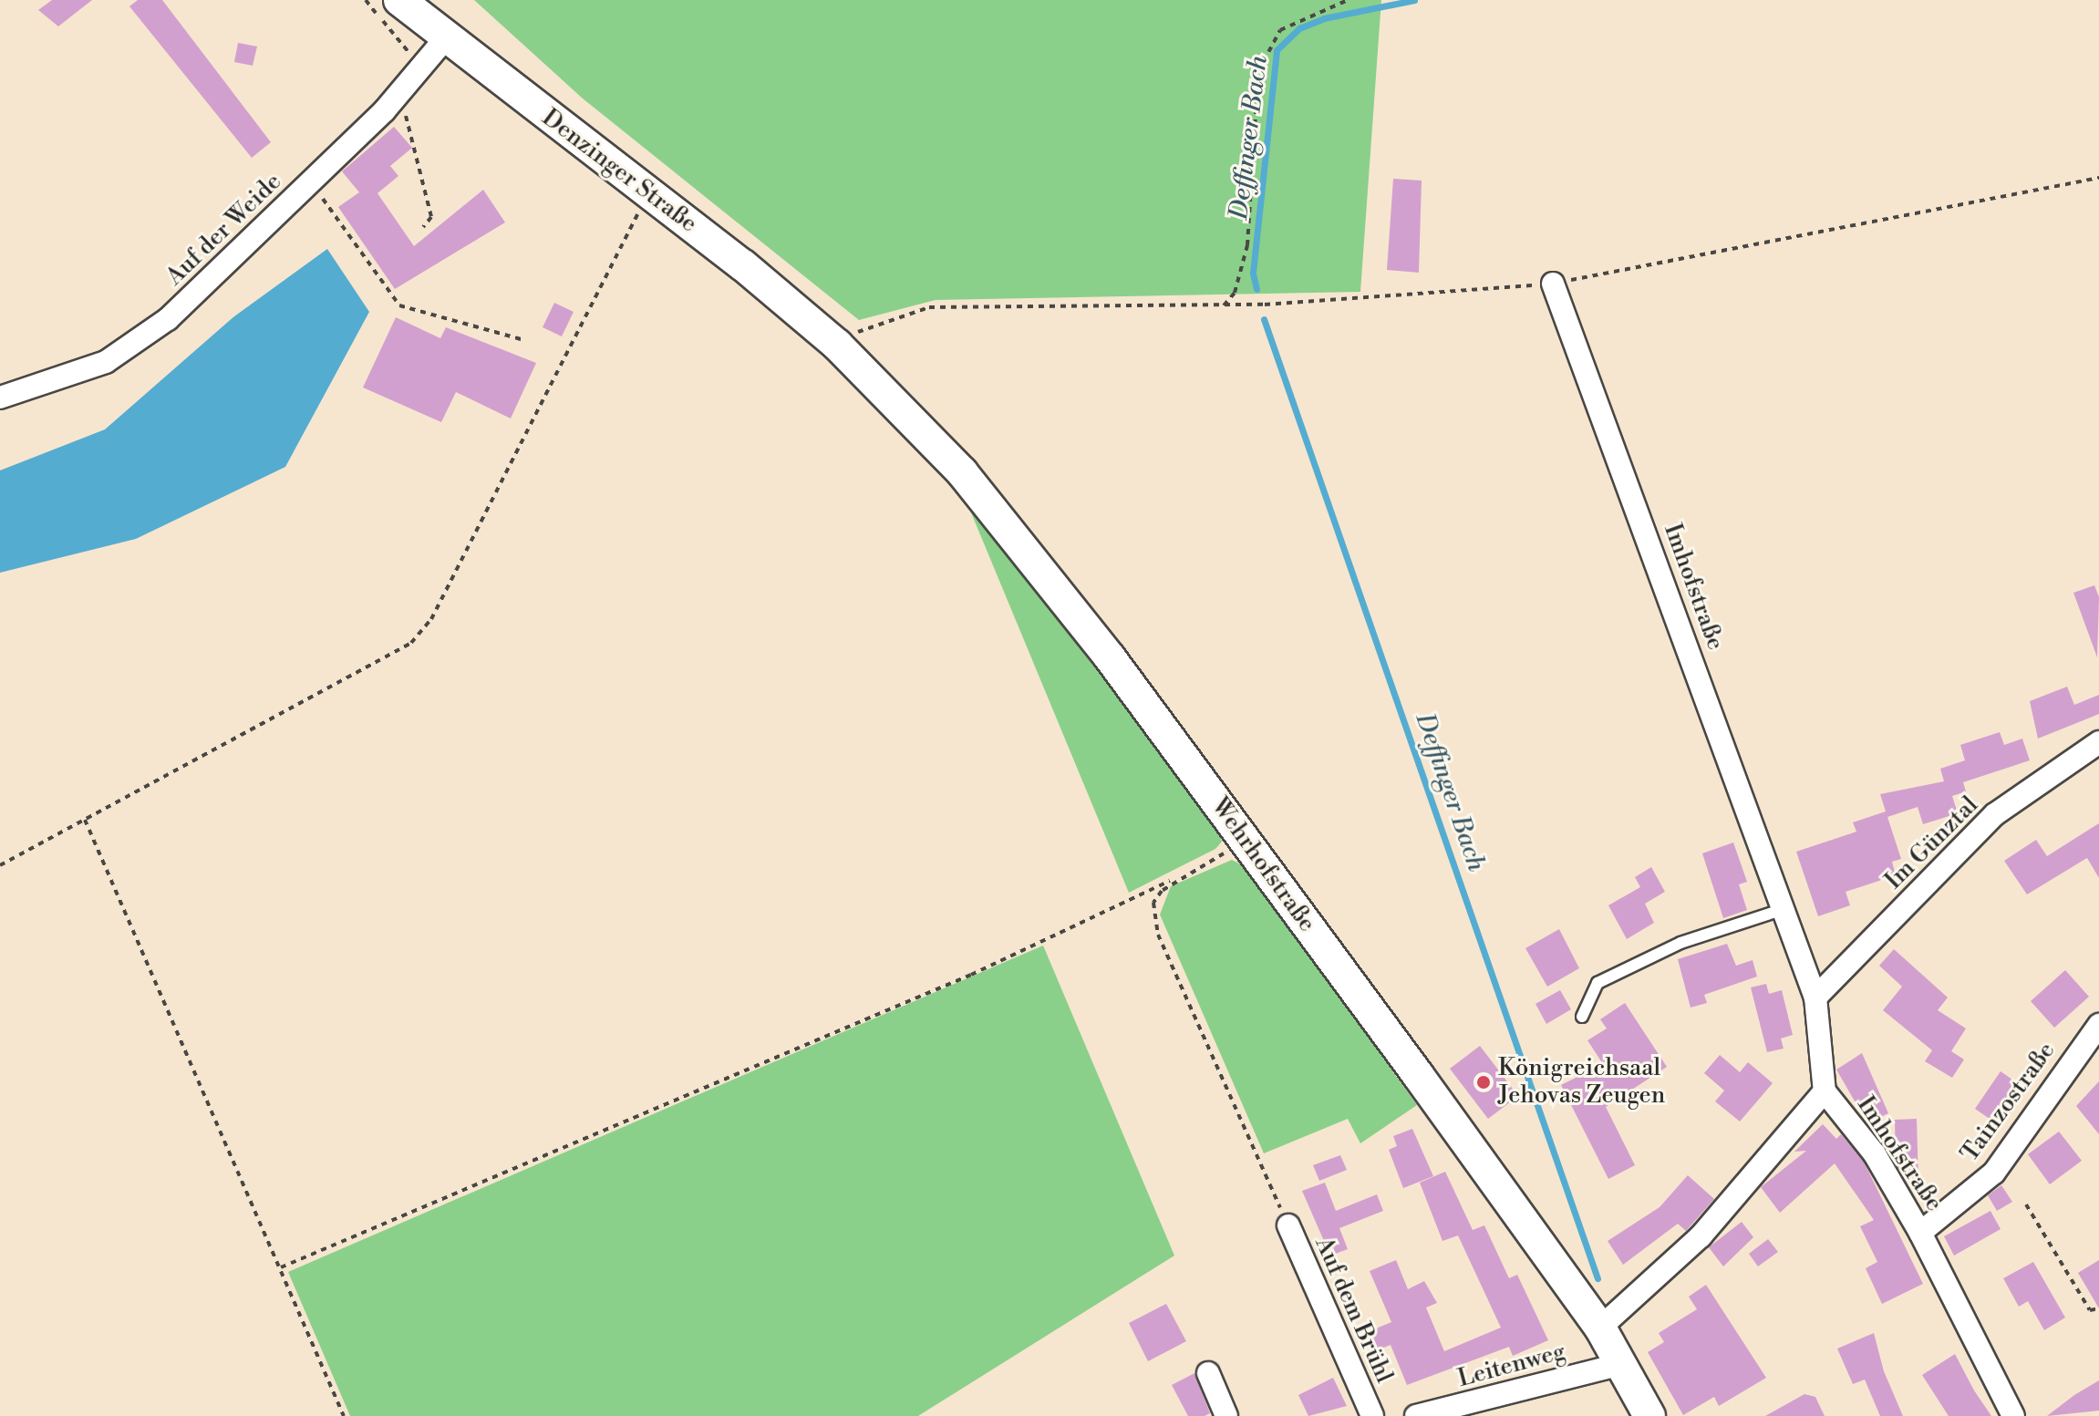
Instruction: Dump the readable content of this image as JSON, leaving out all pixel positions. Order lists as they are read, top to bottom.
{
  "streets": {
    "street": [
      "Denzinger Straße",
      "Auf der Weide",
      "Imhofstraße",
      "Im Günztal",
      "Wehrhofstraße",
      "Tainzostraße",
      "Auf dem Brühl",
      "Leitenweg"
    ]
  },
  "crossings": [
    ["Denzinger Straße", "Auf der Weide"],
    ["Denzinger Straße", "Wehrhofstraße"],
    ["Imhofstraße", "Im Günztal"],
    ["Imhofstraße", "Tainzostraße"],
    ["Wehrhofstraße", "Leitenweg"]
  ],
  "water": ["Deffinger Bach"],
  "places": ["Königreichsaal Jehovas Zeugen"]
}
